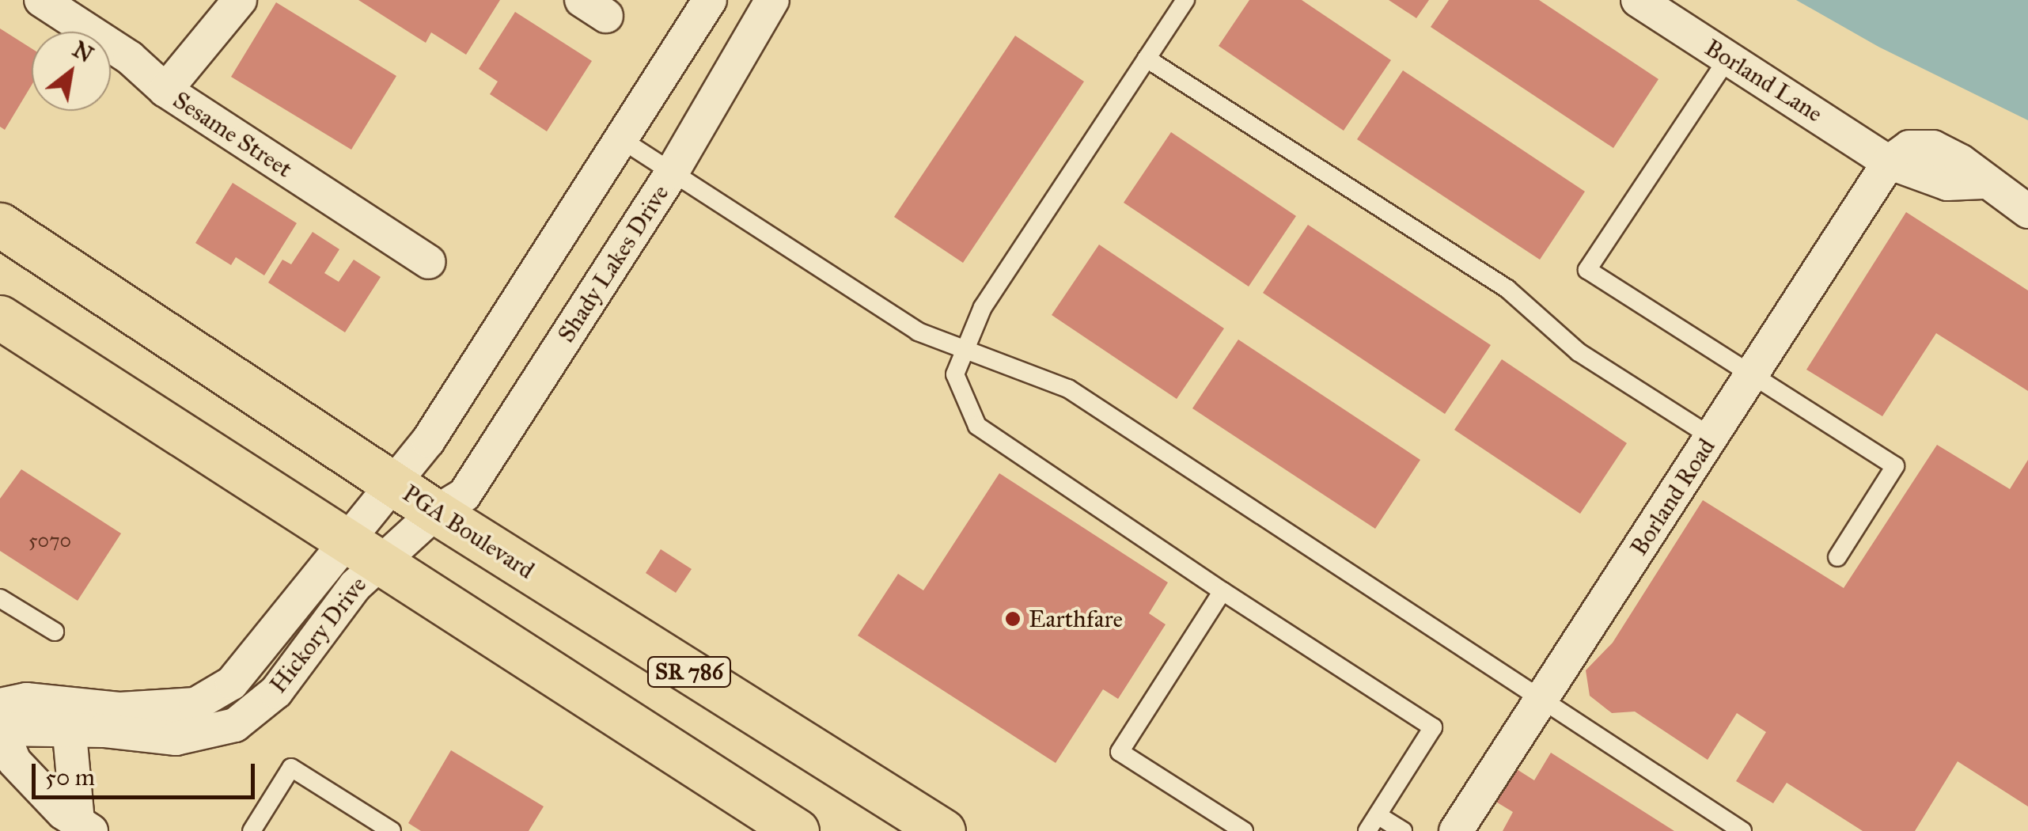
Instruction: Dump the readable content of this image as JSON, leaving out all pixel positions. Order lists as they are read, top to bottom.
{
  "streets": {
    "main road": ["PGA Boulevard", "SR 786"],
    "street": [
      "Borland Lane",
      "Sesame Street",
      "Shady Lakes Drive",
      "Borland Road",
      "Hickory Drive"
    ]
  },
  "crossings": [
    ["Borland Lane", "Borland Road"],
    ["Shady Lakes Drive", "PGA Boulevard"],
    ["Shady Lakes Drive", "Hickory Drive"],
    ["PGA Boulevard", "Hickory Drive"]
  ],
  "places": ["Earthfare"],
  "house_numbers": ["5070"],
  "scale_bar": "50 m",
  "north": "top right"
}
